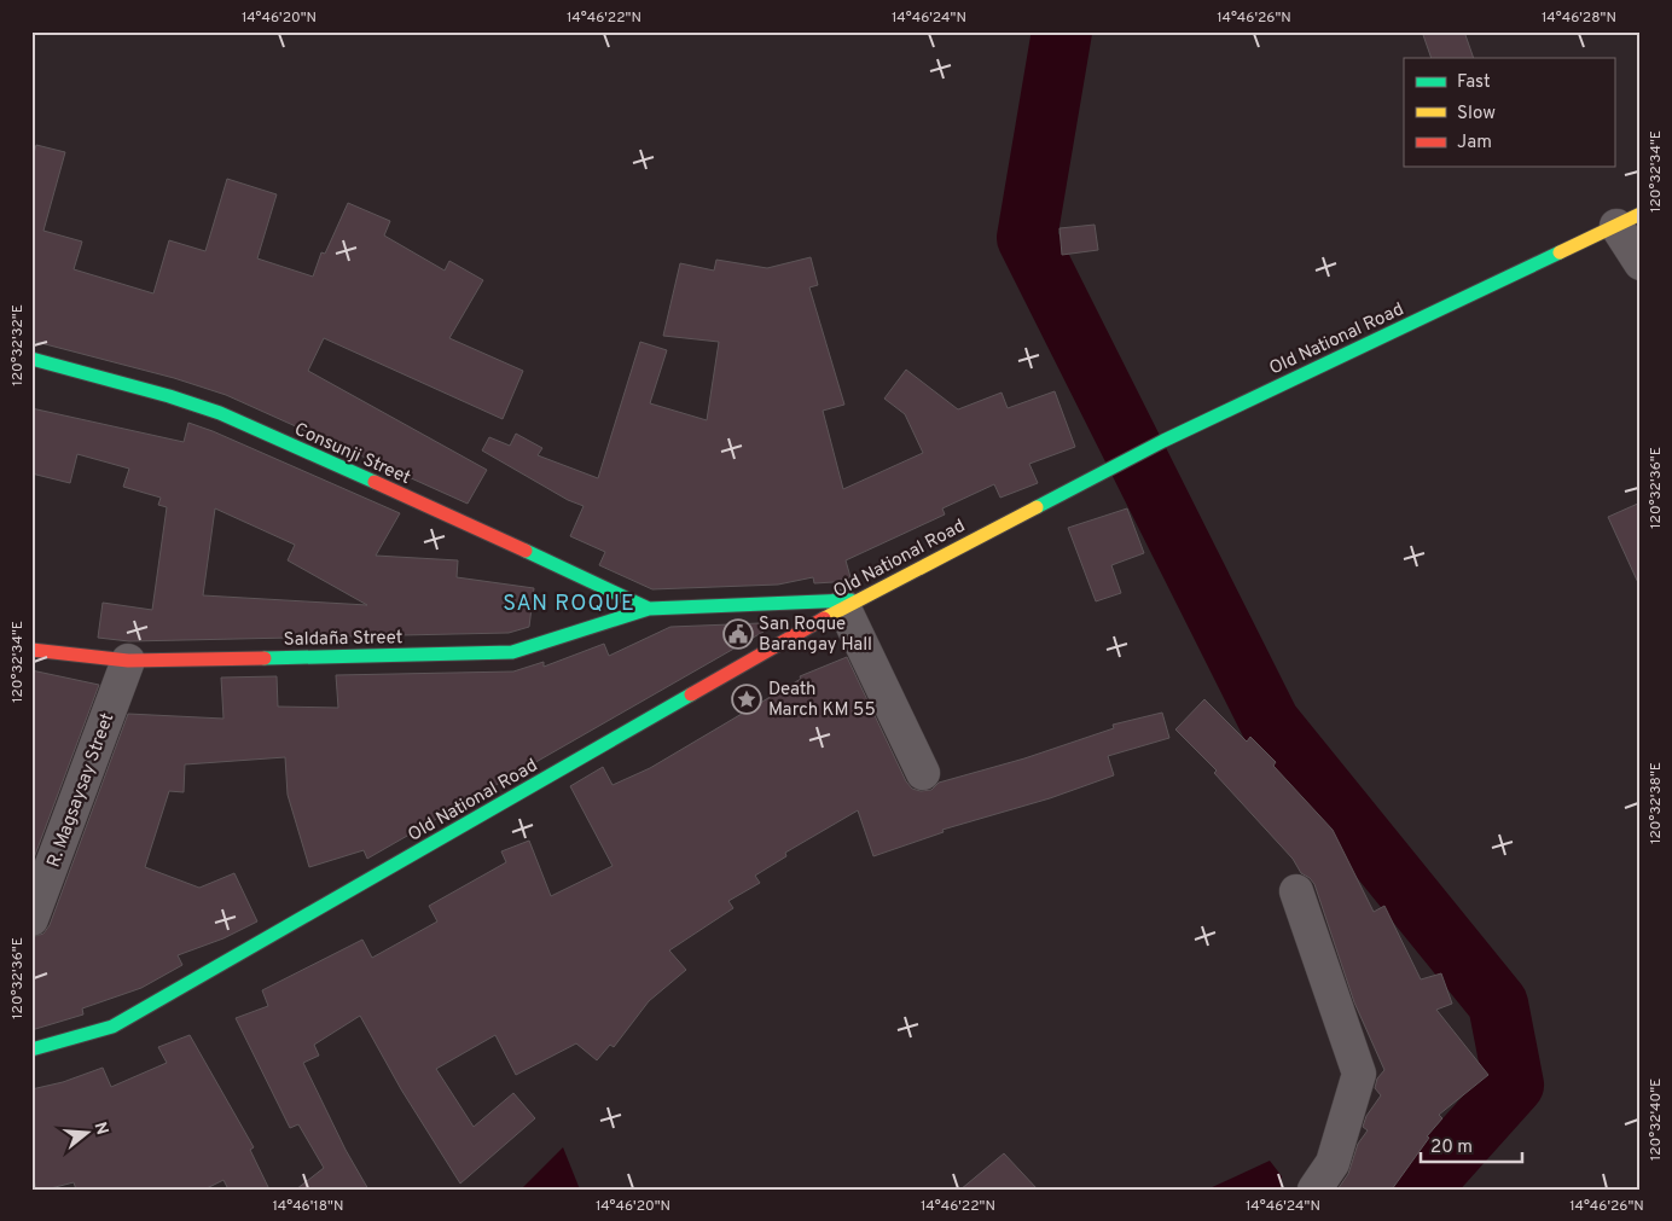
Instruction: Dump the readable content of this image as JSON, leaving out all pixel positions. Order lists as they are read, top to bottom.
{
  "streets": {
    "main road": ["Old National Road", "Consunji Street", "Saldaña Street"],
    "street": ["R. Magsaysay Street"]
  },
  "crossings": [
    ["Consunji Street", "Saldaña Street"],
    ["Saldaña Street", "R. Magsaysay Street"]
  ],
  "districts": ["SAN ROQUE"],
  "places": {
    "public building": ["San Roque Barangay Hall"],
    "place": ["Death March KM 55"]
  },
  "legend": ["Fast", "Slow", "Jam"],
  "scale_bar": "20 m",
  "north": "right",
  "coordinates": [
    "14°46'20\"N",
    "14°46'22\"N",
    "14°46'24\"N",
    "14°46'26\"N",
    "14°46'28\"N",
    "120°32'34\"E",
    "120°32'32\"E",
    "120°32'36\"E",
    "120°32'38\"E",
    "120°32'40\"E",
    "14°46'18\"N"
  ]
}
